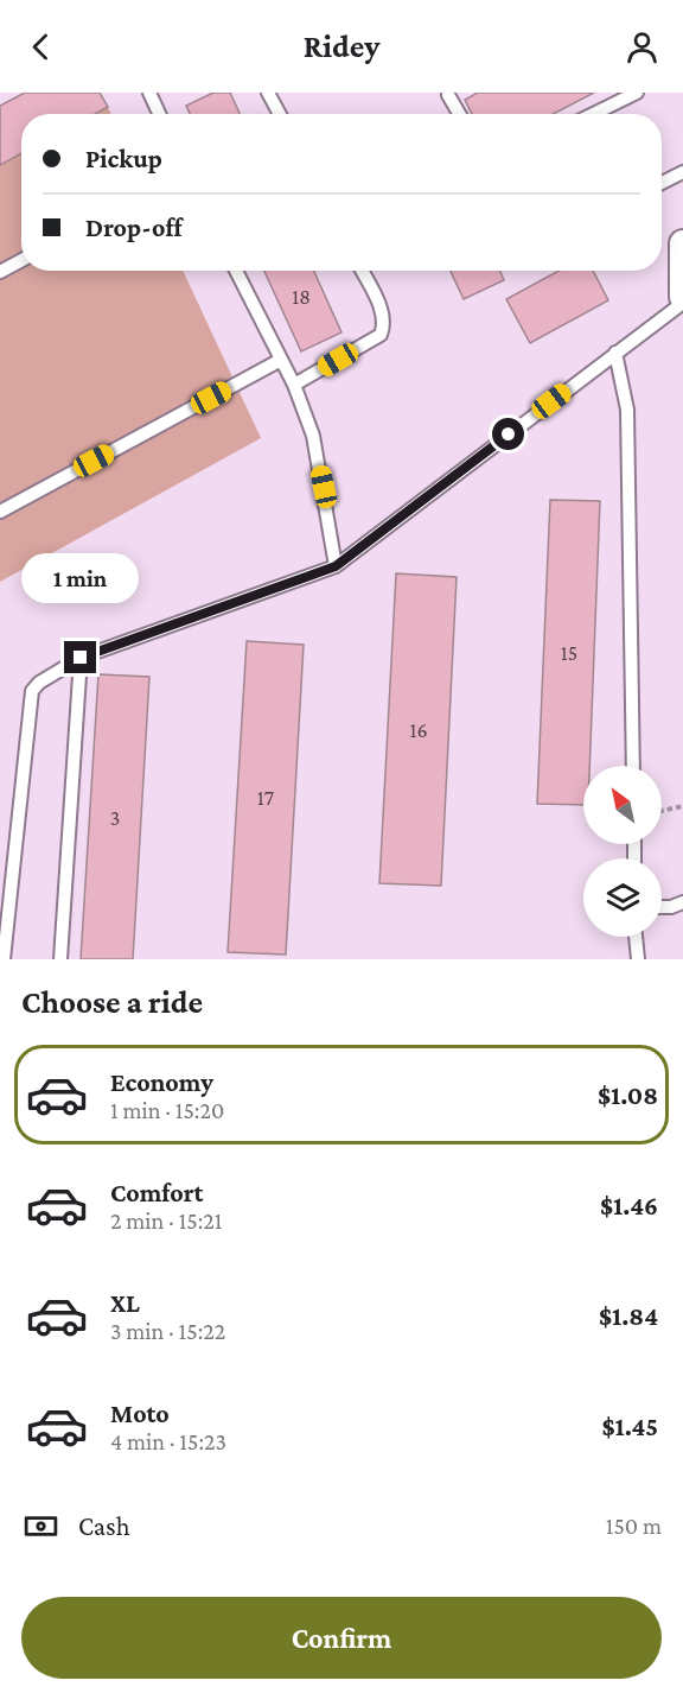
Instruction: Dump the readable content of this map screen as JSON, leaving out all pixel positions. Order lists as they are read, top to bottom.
{
  "house_numbers": [
    "18",
    "15",
    "16",
    "17",
    "3"
  ],
  "north": "top left",
  "page": {
    "header": "Ridey",
    "banner": ["Pickup", "Drop-off"],
    "bubble": "1 min",
    "heading": "Choose a ride",
    "list": [
      {
        "name": "Economy",
        "note": "1 min · 15:20",
        "value": "$1.08"
      },
      {
        "name": "Comfort",
        "note": "2 min · 15:21",
        "value": "$1.46"
      },
      {
        "name": "XL",
        "note": "3 min · 15:22",
        "value": "$1.84"
      },
      {
        "name": "Moto",
        "note": "4 min · 15:23",
        "value": "$1.45"
      }
    ],
    "pay": ["Cash", "150 m"],
    "buttons": "Confirm"
  }
}
